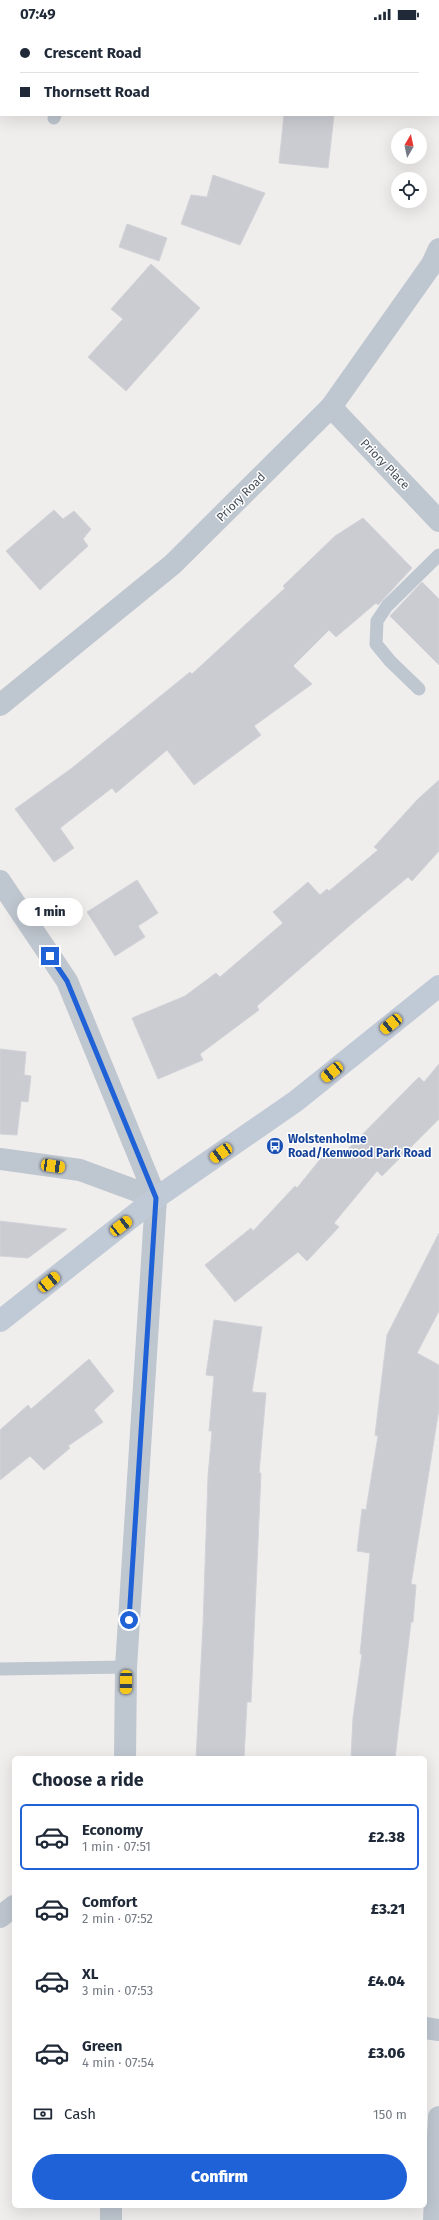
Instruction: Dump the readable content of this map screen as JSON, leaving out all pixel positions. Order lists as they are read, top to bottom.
{
  "streets": {
    "street": ["Priory Place", "Priory Road"]
  },
  "crossings": [
    ["Priory Place", "Priory Road"]
  ],
  "places": {
    "bus stop": ["Wolstenholme Road/Kenwood Park Road"]
  },
  "north": "top",
  "page": {
    "status": "07:49",
    "banner": ["Crescent Road", "Thornsett Road"],
    "bubble": "1 min",
    "heading": "Choose a ride",
    "list": [
      {
        "name": "Economy",
        "note": "1 min · 07:51",
        "value": "£2.38"
      },
      {
        "name": "Comfort",
        "note": "2 min · 07:52",
        "value": "£3.21"
      },
      {
        "name": "XL",
        "note": "3 min · 07:53",
        "value": "£4.04"
      },
      {
        "name": "Green",
        "note": "4 min · 07:54",
        "value": "£3.06"
      }
    ],
    "pay": ["Cash", "150 m"],
    "buttons": "Confirm"
  }
}
